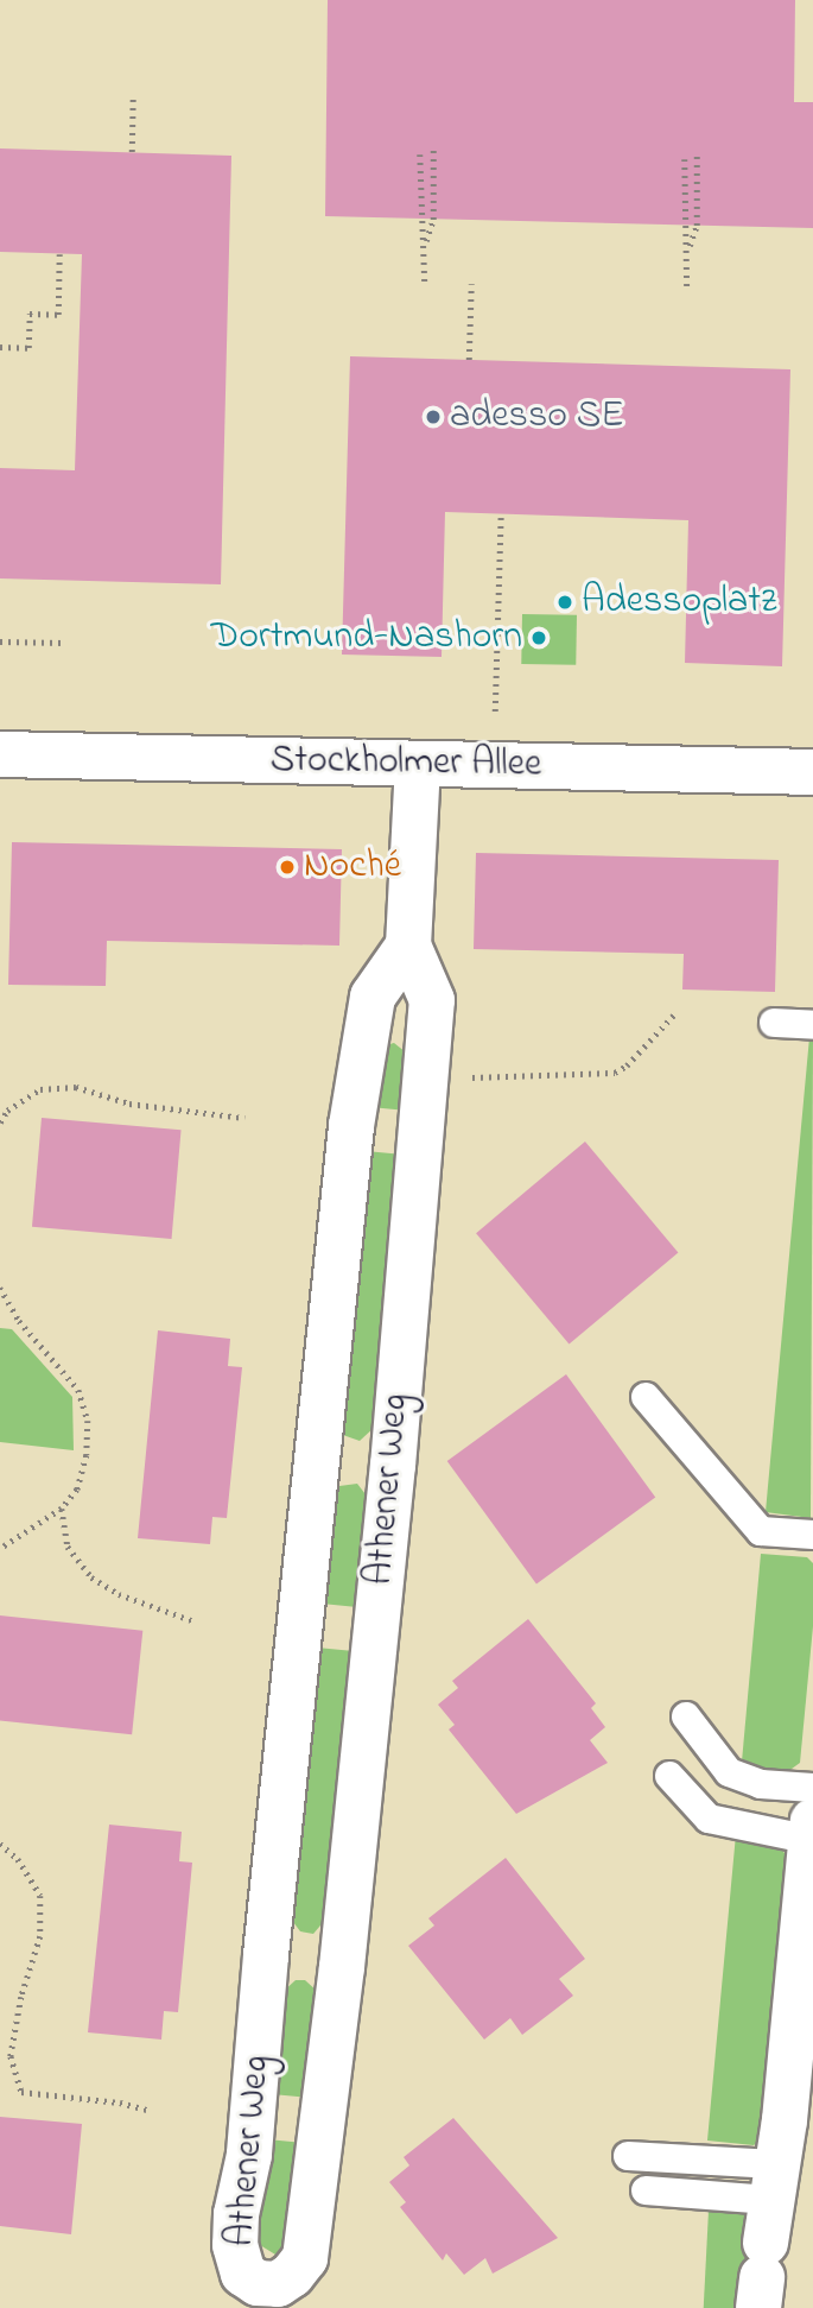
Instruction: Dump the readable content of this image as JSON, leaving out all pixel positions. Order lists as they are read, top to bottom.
{
  "streets": {
    "street": ["Stockholmer Allee", "Athener Weg"]
  },
  "crossings": [
    ["Stockholmer Allee", "Athener Weg"]
  ],
  "places": [
    "adesso SE",
    "Adessoplatz",
    "Dortmund-Nashorn",
    "Noché"
  ]
}
